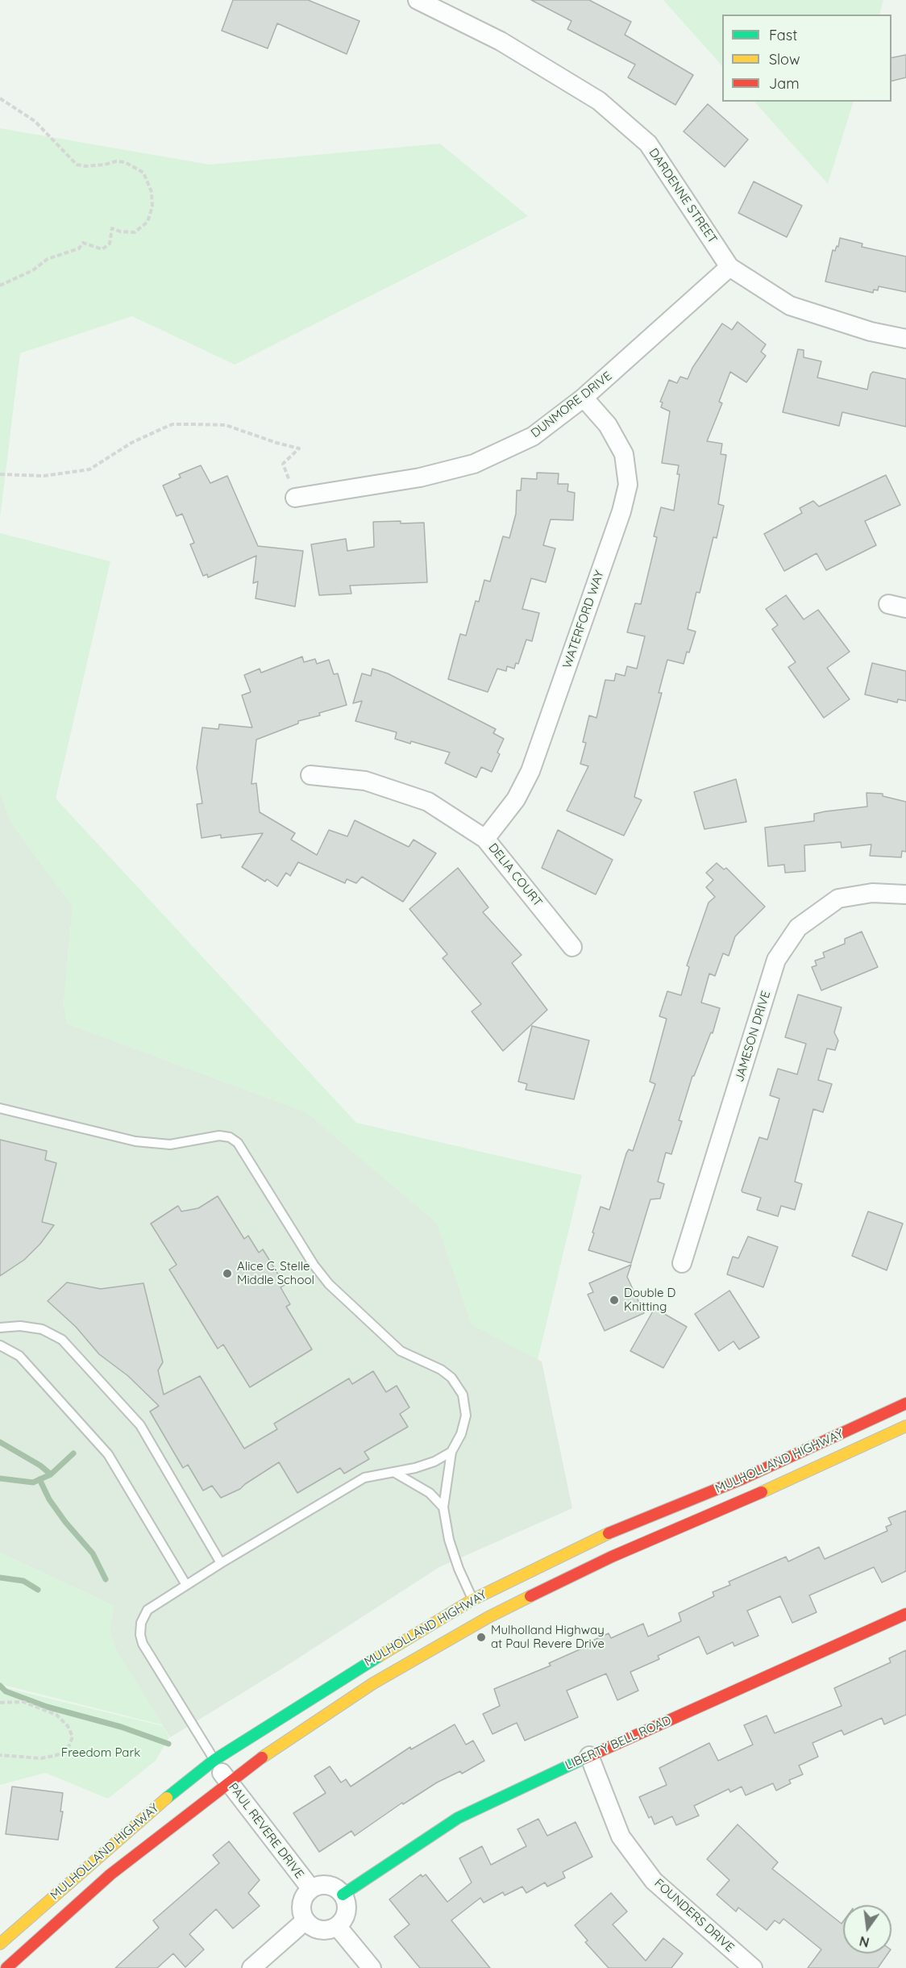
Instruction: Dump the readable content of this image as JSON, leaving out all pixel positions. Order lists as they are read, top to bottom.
{
  "streets": {
    "main road": ["MULHOLLAND HIGHWAY", "LIBERTY BELL ROAD"],
    "street": [
      "DARDENNE STREET",
      "DUNMORE DRIVE",
      "WATERFORD WAY",
      "DELIA COURT",
      "JAMESON DRIVE",
      "PAUL REVERE DRIVE",
      "FOUNDERS DRIVE"
    ]
  },
  "crossings": [
    ["DARDENNE STREET", "DUNMORE DRIVE"],
    ["DUNMORE DRIVE", "WATERFORD WAY"],
    ["WATERFORD WAY", "DELIA COURT"],
    ["MULHOLLAND HIGHWAY", "PAUL REVERE DRIVE"],
    ["LIBERTY BELL ROAD", "PAUL REVERE DRIVE"],
    ["LIBERTY BELL ROAD", "FOUNDERS DRIVE"]
  ],
  "parks": ["Freedom Park"],
  "places": ["Alice C. Stelle Middle School", "Double D Knitting", "Mulholland Highway at Paul Revere Drive"],
  "legend": ["Fast", "Slow", "Jam"],
  "north": "bottom"
}
